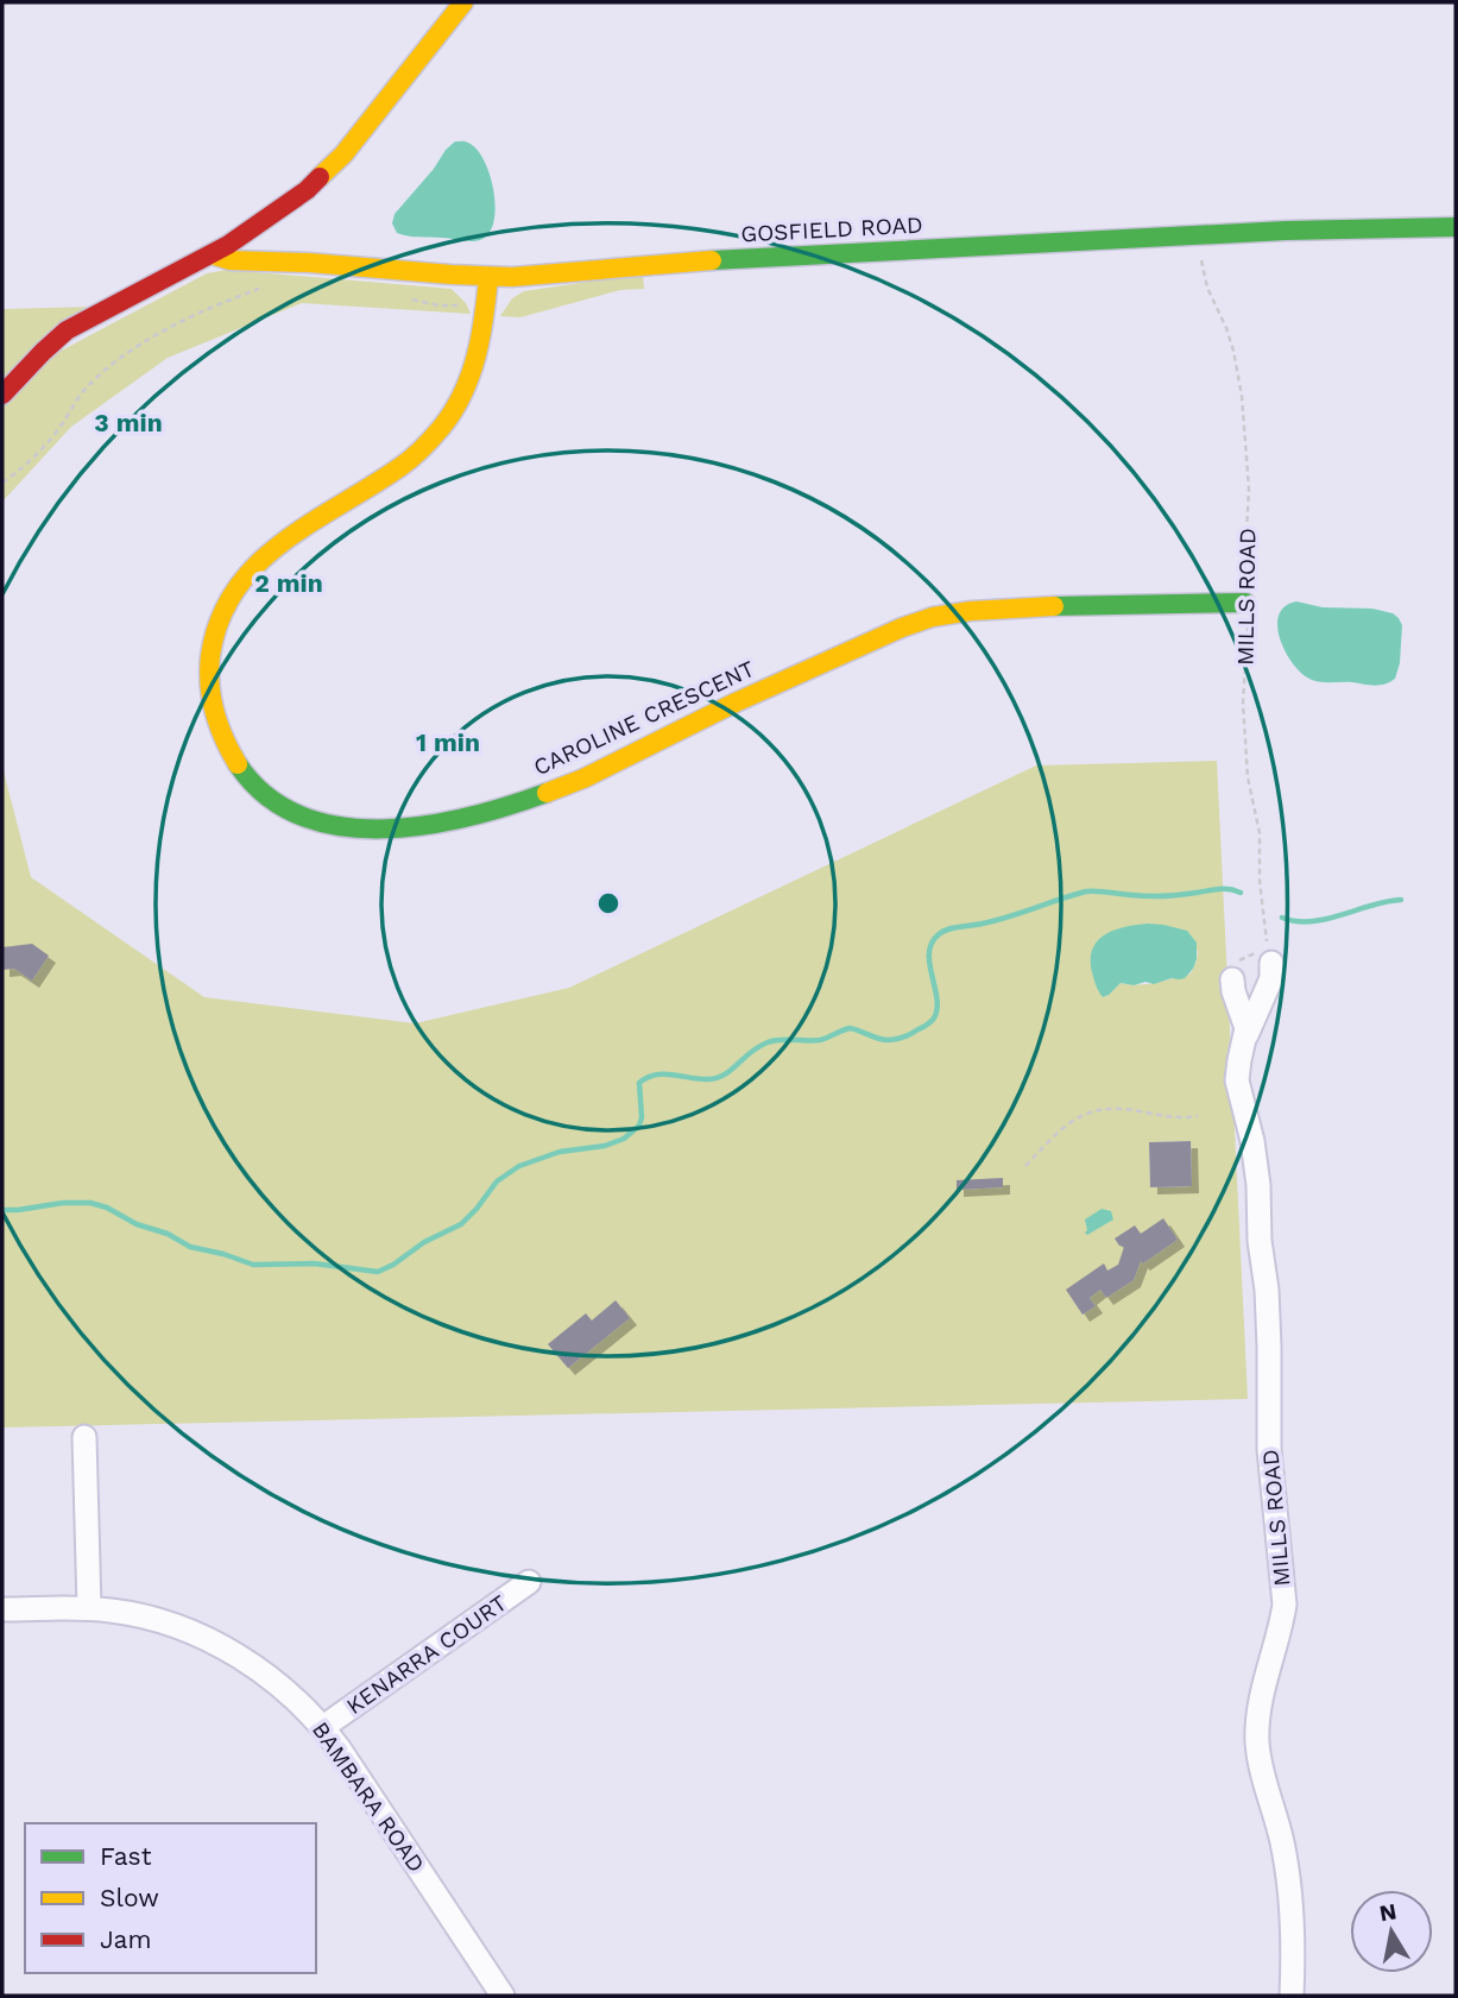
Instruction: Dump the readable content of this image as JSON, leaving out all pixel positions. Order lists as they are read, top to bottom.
{
  "streets": {
    "street": [
      "GOSFIELD ROAD",
      "MILLS ROAD",
      "CAROLINE CRESCENT",
      "KENARRA COURT",
      "BAMBARA ROAD"
    ]
  },
  "crossings": [
    ["GOSFIELD ROAD", "MILLS ROAD"],
    ["GOSFIELD ROAD", "CAROLINE CRESCENT"],
    ["MILLS ROAD", "CAROLINE CRESCENT"],
    ["KENARRA COURT", "BAMBARA ROAD"]
  ],
  "legend": ["Fast", "Slow", "Jam"],
  "north": "top",
  "rings": ["3 min", "2 min", "1 min"]
}
